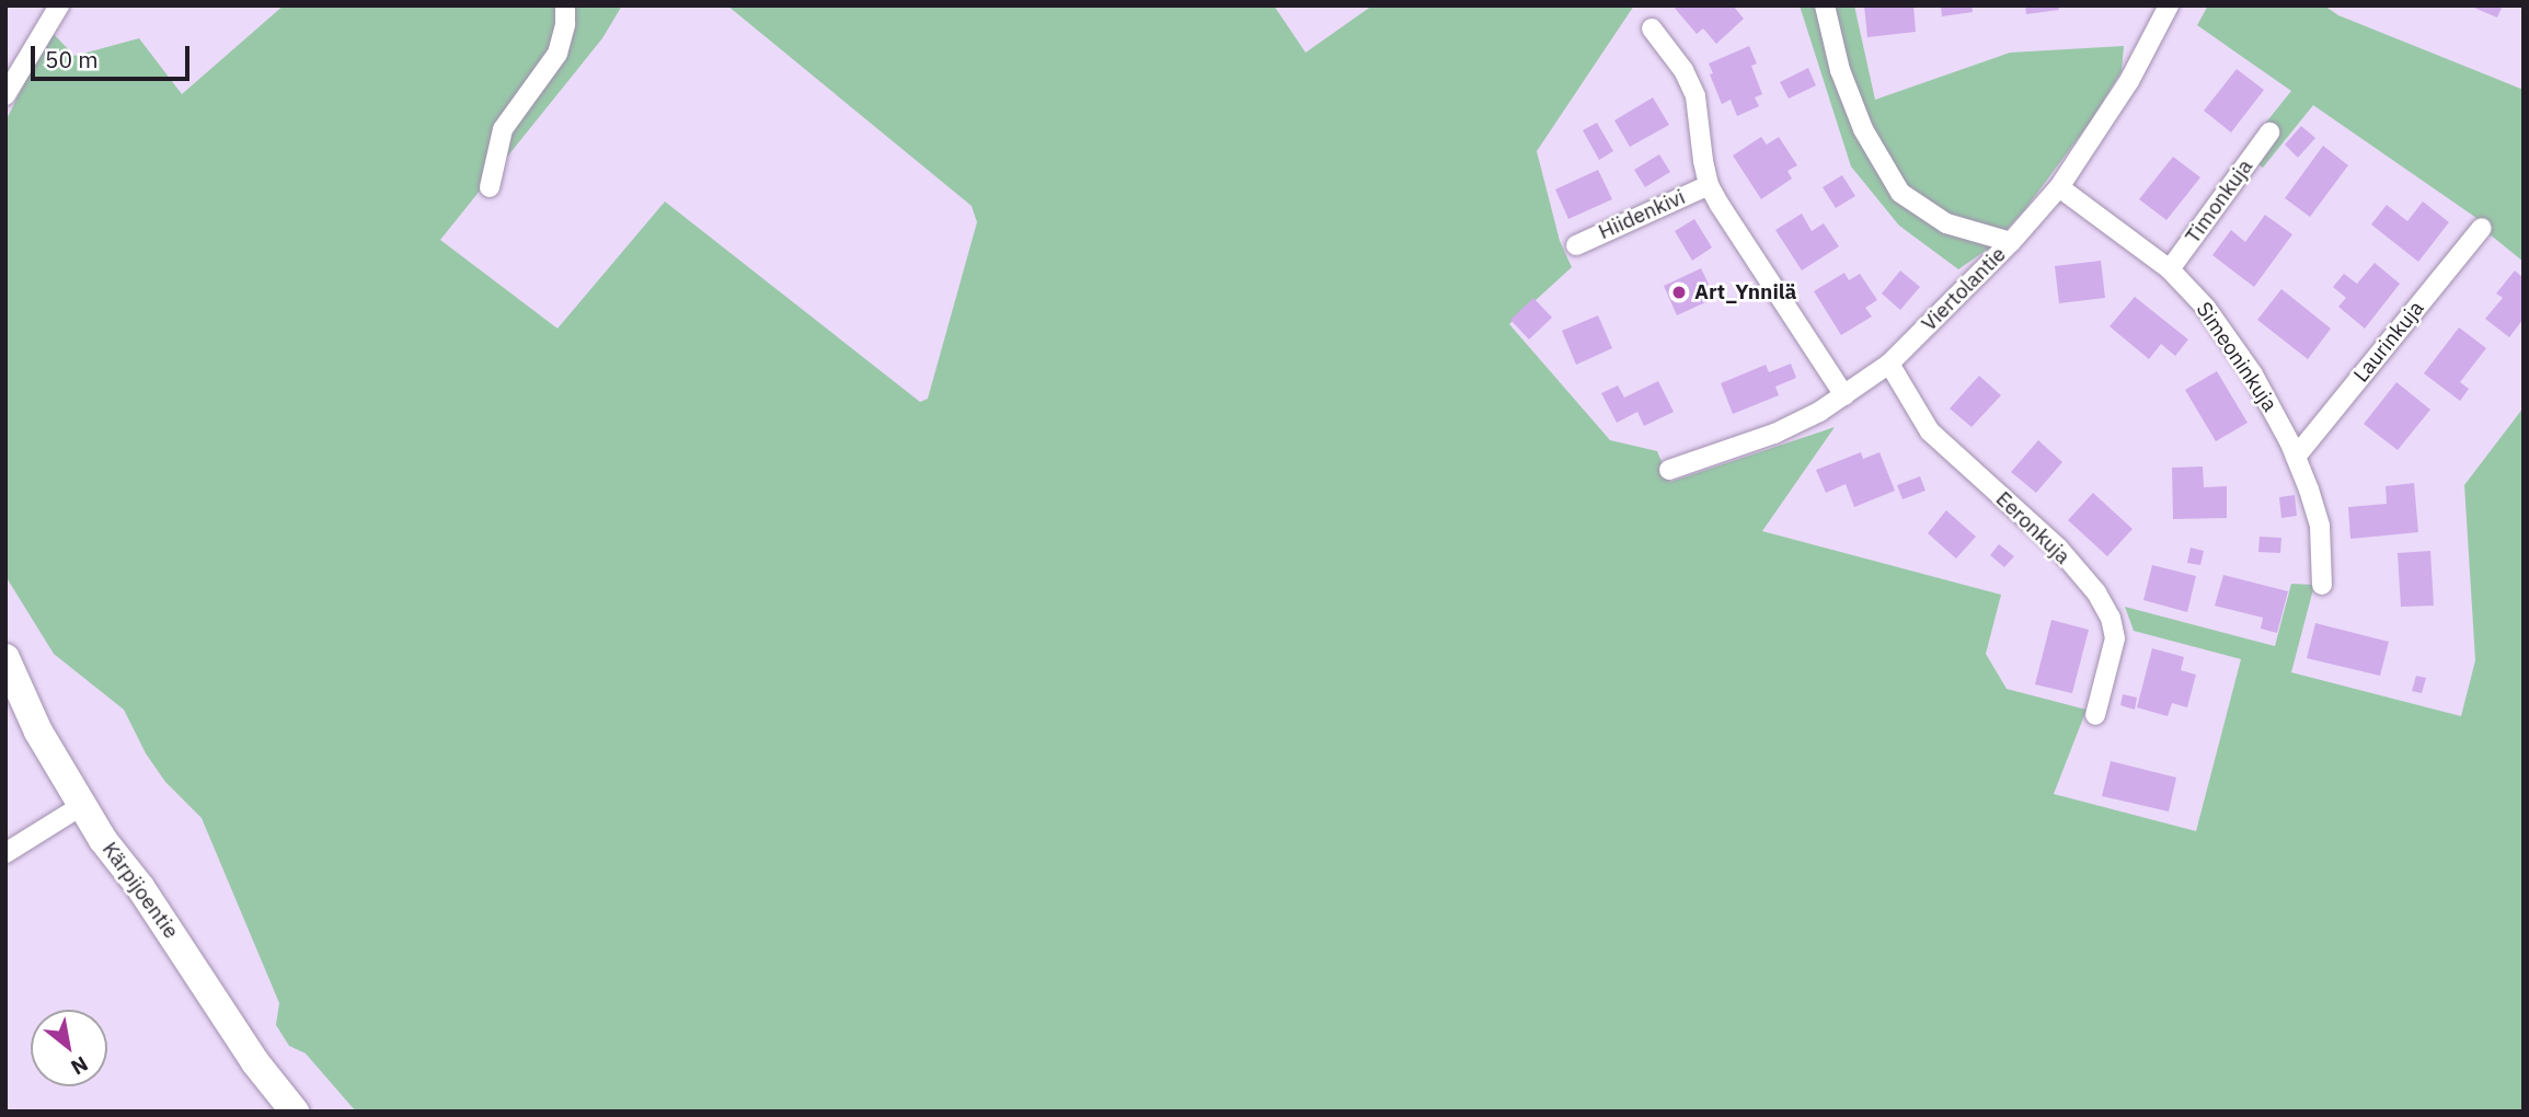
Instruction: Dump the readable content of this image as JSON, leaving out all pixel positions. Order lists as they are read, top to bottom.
{
  "streets": {
    "street": [
      "Timonkuja",
      "Hiidenkivi",
      "Viertolantie",
      "Laurinkuja",
      "Simeoninkuja",
      "Eeronkuja",
      "Kärpijoentie"
    ]
  },
  "crossings": [
    ["Timonkuja", "Simeoninkuja"],
    ["Viertolantie", "Simeoninkuja"],
    ["Viertolantie", "Eeronkuja"],
    ["Laurinkuja", "Simeoninkuja"]
  ],
  "places": ["Art_Ynnilä"],
  "scale_bar": "50 m",
  "north": "bottom right"
}
